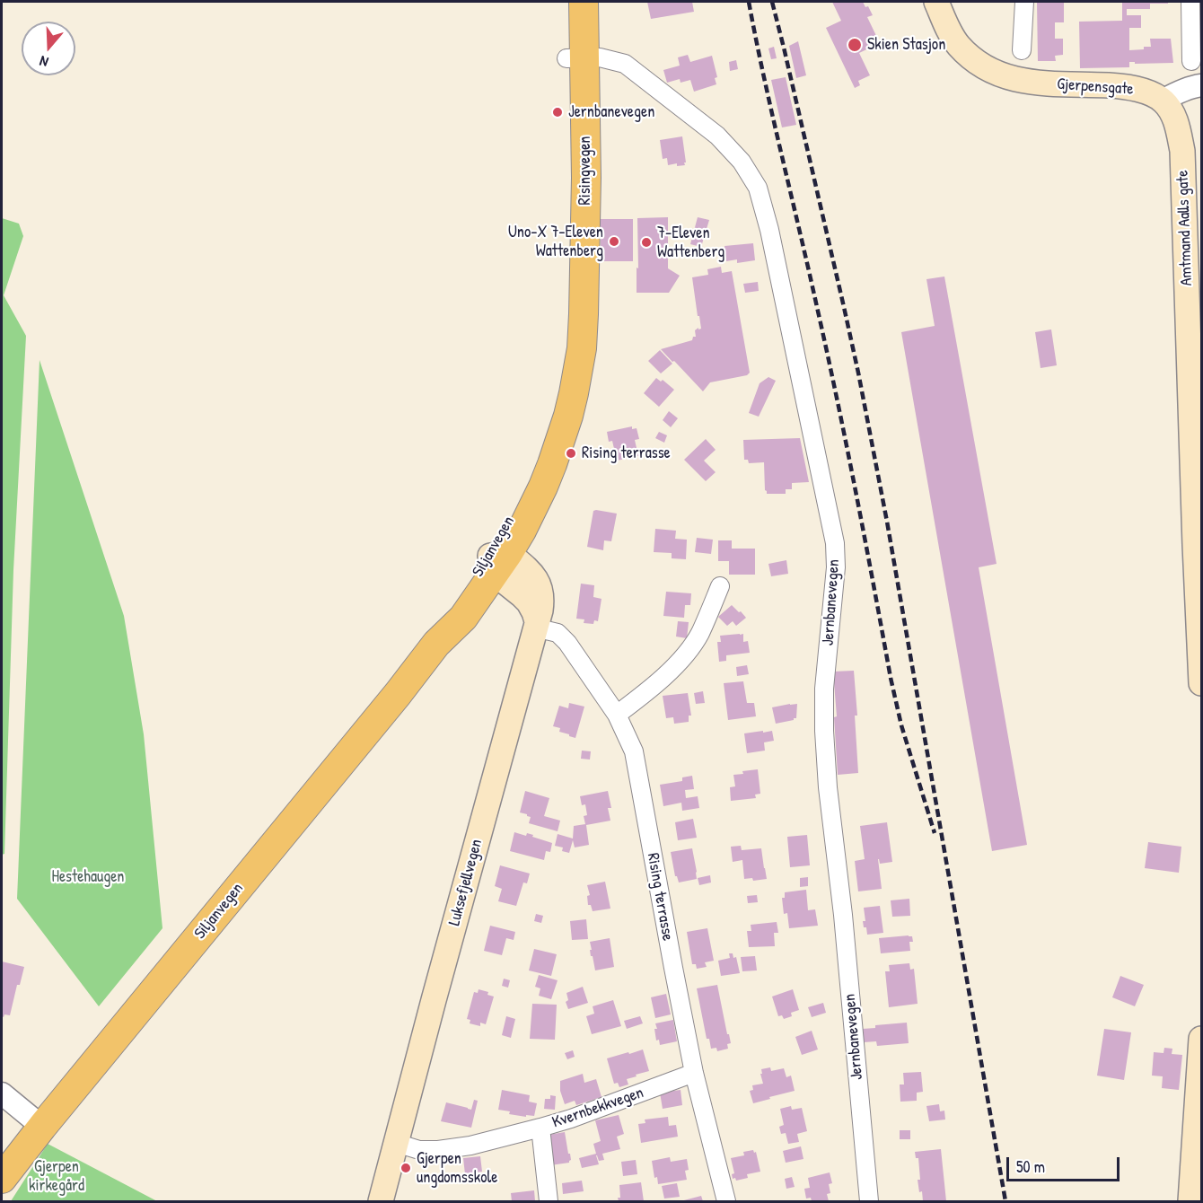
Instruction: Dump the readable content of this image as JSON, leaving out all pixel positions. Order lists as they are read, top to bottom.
{
  "streets": {
    "main road": [
      "Gjerpensgate",
      "Risingvegen",
      "Amtmand Aalls gate",
      "Siljanvegen",
      "Luksefjellvegen"
    ],
    "street": ["Jernbanevegen", "Rising terrasse", "Kvernbekkvegen"]
  },
  "crossings": [
    ["Gjerpensgate", "Amtmand Aalls gate"],
    ["Risingvegen", "Siljanvegen"],
    ["Risingvegen", "Jernbanevegen"],
    ["Luksefjellvegen", "Rising terrasse"],
    ["Rising terrasse", "Kvernbekkvegen"]
  ],
  "parks": ["Hestehaugen", "Gjerpen kirkegård"],
  "places": [
    "Skien Stasjon",
    "Jernbanevegen",
    "Uno-X 7-Eleven Wattenberg",
    "7-Eleven Wattenberg",
    "Rising terrasse",
    "Gjerpen ungdomsskole"
  ],
  "scale_bar": "50 m",
  "north": "bottom"
}
